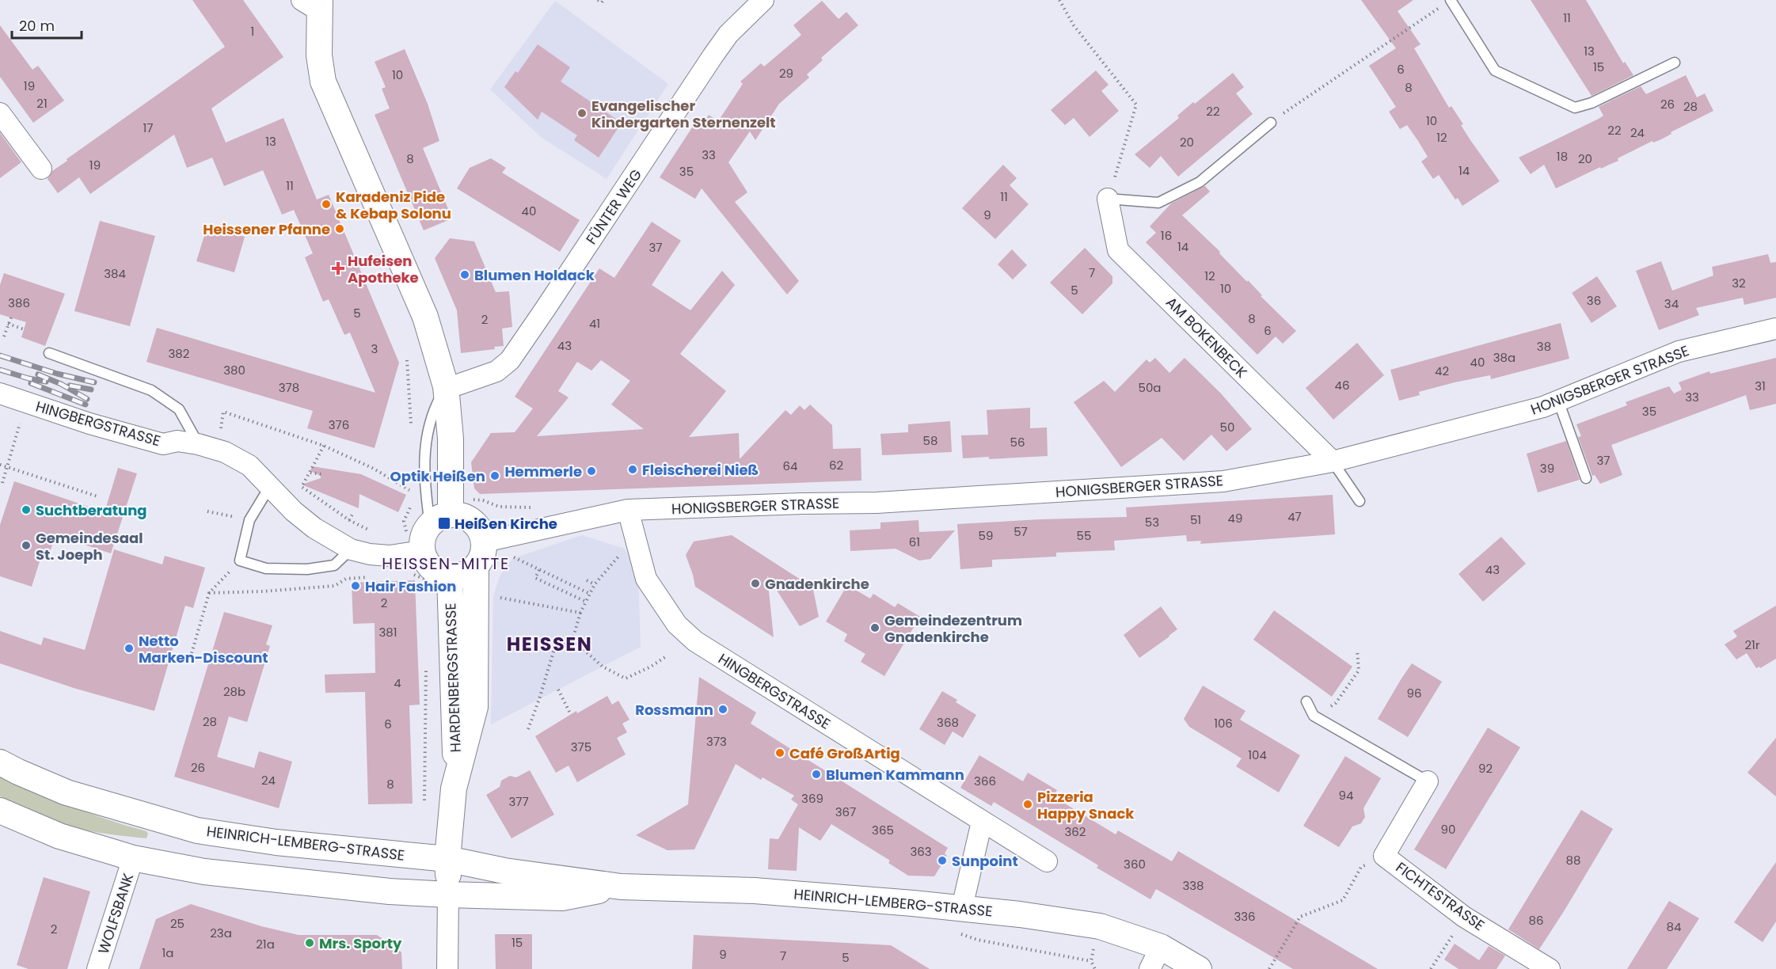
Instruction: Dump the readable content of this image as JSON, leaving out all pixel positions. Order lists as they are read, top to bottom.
{
  "streets": {
    "street": [
      "FÜNTER WEG",
      "AM BOKENBECK",
      "HONIGSBERGER STRASSE",
      "HINGBERGSTRASSE",
      "HARDENBERGSTRASSE",
      "HEINRICH-LEMBERG-STRASSE",
      "FICHTESTRASSE",
      "WOLFSBANK"
    ]
  },
  "crossings": [
    ["AM BOKENBECK", "HONIGSBERGER STRASSE"],
    ["HONIGSBERGER STRASSE", "HINGBERGSTRASSE"],
    ["HONIGSBERGER STRASSE", "HARDENBERGSTRASSE"],
    ["HINGBERGSTRASSE", "HARDENBERGSTRASSE"],
    ["HARDENBERGSTRASSE", "HEINRICH-LEMBERG-STRASSE"],
    ["HEINRICH-LEMBERG-STRASSE", "WOLFSBANK"]
  ],
  "districts": ["HEISSEN-MITTE", "HEISSEN"],
  "places": {
    "other": [
      "Evangelischer Kindergarten Sternenzelt",
      "Karadeniz Pide & Kebap Solonu",
      "Heissener Pfanne",
      "Blumen Holdack",
      "Fleischerei Nieß",
      "Hemmerle",
      "Optik Heißen",
      "Suchtberatung",
      "Gemeindesaal St. Joeph",
      "Gnadenkirche",
      "Hair Fashion",
      "Gemeindezentrum Gnadenkirche",
      "Netto Marken-Discount",
      "Rossmann",
      "Café GroßArtig",
      "Blumen Kammann",
      "Pizzeria Happy Snack",
      "Sunpoint",
      "Mrs. Sporty"
    ],
    "health": ["Hufeisen Apotheke"],
    "transit": ["Heißen Kirche"]
  },
  "house_numbers": [
    "11",
    "1",
    "13",
    "15",
    "6",
    "29",
    "10",
    "19",
    "8",
    "21",
    "26",
    "28",
    "22",
    "10",
    "17",
    "22",
    "24",
    "12",
    "13",
    "20",
    "33",
    "18",
    "8",
    "20",
    "19",
    "14",
    "35",
    "11",
    "11",
    "40",
    "9",
    "16",
    "14",
    "37",
    "7",
    "384",
    "12",
    "32",
    "10",
    "5",
    "36",
    "386",
    "34",
    "5",
    "8",
    "2",
    "41",
    "6",
    "43",
    "38",
    "3",
    "382",
    "38a",
    "40",
    "380",
    "42",
    "46",
    "31",
    "378",
    "50a",
    "33",
    "35",
    "376",
    "50",
    "58",
    "56",
    "37",
    "62",
    "64",
    "39",
    "47",
    "49",
    "51",
    "53",
    "57",
    "59",
    "55",
    "61",
    "43",
    "2",
    "381",
    "21r",
    "4",
    "28b",
    "96",
    "28",
    "368",
    "106",
    "6",
    "373",
    "375",
    "104",
    "26",
    "92",
    "24",
    "366",
    "8",
    "94",
    "369",
    "377",
    "367",
    "90",
    "365",
    "362",
    "363",
    "88",
    "360",
    "338",
    "336",
    "86",
    "25",
    "84",
    "2",
    "23a",
    "15",
    "21a",
    "1a",
    "9",
    "7",
    "5"
  ],
  "scale_bar": "20 m"
}
